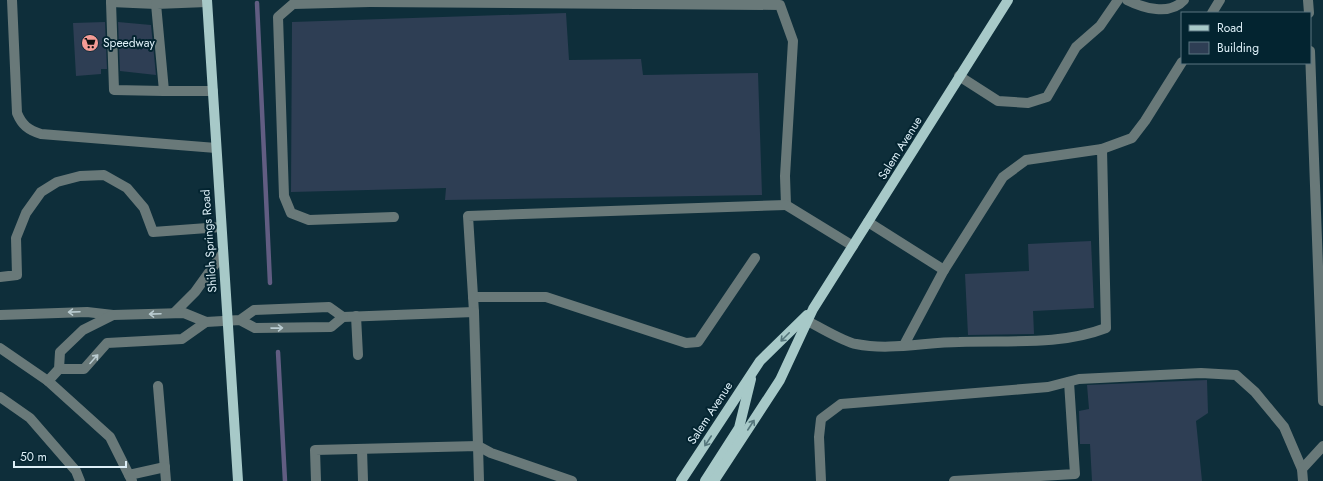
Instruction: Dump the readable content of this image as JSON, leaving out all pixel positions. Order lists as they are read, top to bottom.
{
  "streets": {
    "main road": ["Salem Avenue", "Shiloh Springs Road"]
  },
  "places": {
    "supermarket": ["Speedway"]
  },
  "legend": ["Road", "Building"],
  "scale_bar": "50 m"
}
